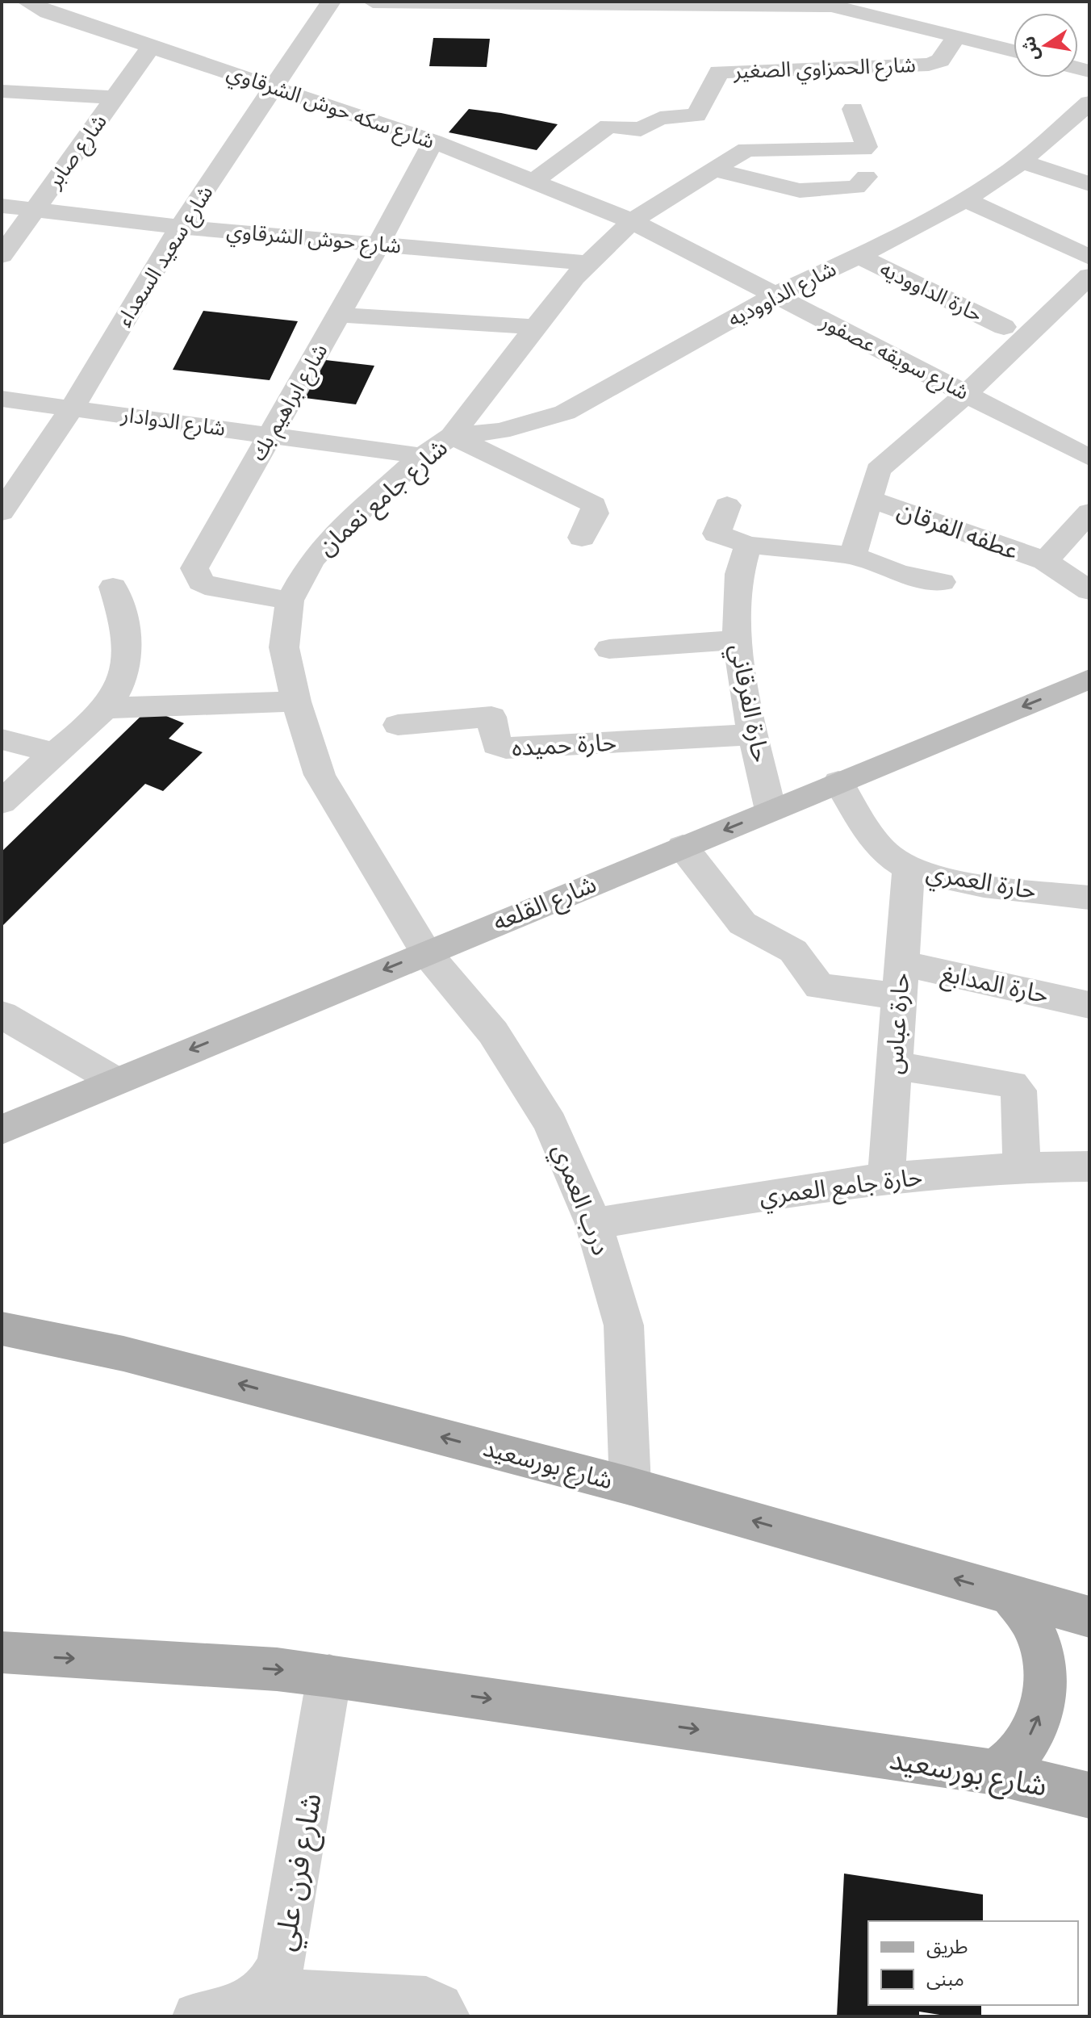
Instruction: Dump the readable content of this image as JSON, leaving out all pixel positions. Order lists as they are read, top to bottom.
{
  "streets": {
    "main road": ["شارع القلعه", "شارع بورسعيد"],
    "street": [
      "شارع الحمزاوي الصغير",
      "شارع سكه حوش الشرقاوي",
      "شارع صابر",
      "شارع حوش الشرقاوي",
      "شارع سعيد السعداء",
      "حارة الداووديه",
      "شارع الداووديه",
      "شارع سويقه عصفور",
      "شارع ابراهيم بك",
      "شارع الدوادار",
      "شارع جامع نعمان",
      "عطفه الفرقان",
      "حارة الفرقاني",
      "حارة حميده",
      "حارة العمري",
      "حارة المدابغ",
      "حارة عباس",
      "حارة جامع العمري",
      "درب العمري",
      "شارع فرن علي"
    ]
  },
  "crossings": [
    ["شارع الحمزاوي الصغير", "شارع سكه حوش الشرقاوي"],
    ["شارع سكه حوش الشرقاوي", "شارع صابر"],
    ["شارع سكه حوش الشرقاوي", "شارع سعيد السعداء"],
    ["شارع سكه حوش الشرقاوي", "شارع سويقه عصفور"],
    ["شارع سكه حوش الشرقاوي", "شارع ابراهيم بك"],
    ["شارع سكه حوش الشرقاوي", "شارع جامع نعمان"],
    ["شارع صابر", "شارع حوش الشرقاوي"],
    ["شارع حوش الشرقاوي", "شارع سعيد السعداء"],
    ["شارع حوش الشرقاوي", "شارع ابراهيم بك"],
    ["شارع حوش الشرقاوي", "شارع جامع نعمان"],
    ["شارع سعيد السعداء", "شارع الدوادار"],
    ["حارة الداووديه", "شارع الداووديه"],
    ["شارع الداووديه", "شارع سويقه عصفور"],
    ["شارع الداووديه", "شارع جامع نعمان"],
    ["شارع سويقه عصفور", "شارع جامع نعمان"],
    ["شارع ابراهيم بك", "شارع الدوادار"],
    ["شارع ابراهيم بك", "شارع جامع نعمان"],
    ["شارع الدوادار", "شارع جامع نعمان"],
    ["شارع جامع نعمان", "شارع القلعه"],
    ["شارع جامع نعمان", "درب العمري"],
    ["حارة الفرقاني", "حارة حميده"],
    ["حارة الفرقاني", "شارع القلعه"],
    ["حارة العمري", "شارع القلعه"],
    ["حارة العمري", "حارة عباس"],
    ["شارع القلعه", "حارة المدابغ"],
    ["شارع القلعه", "درب العمري"],
    ["حارة المدابغ", "حارة عباس"],
    ["حارة عباس", "حارة جامع العمري"],
    ["حارة جامع العمري", "درب العمري"],
    ["درب العمري", "شارع بورسعيد"],
    ["شارع بورسعيد", "شارع فرن علي"]
  ],
  "one_way": ["شارع القلعه"],
  "legend": ["طريق", "مبنى"],
  "north": "left"
}
